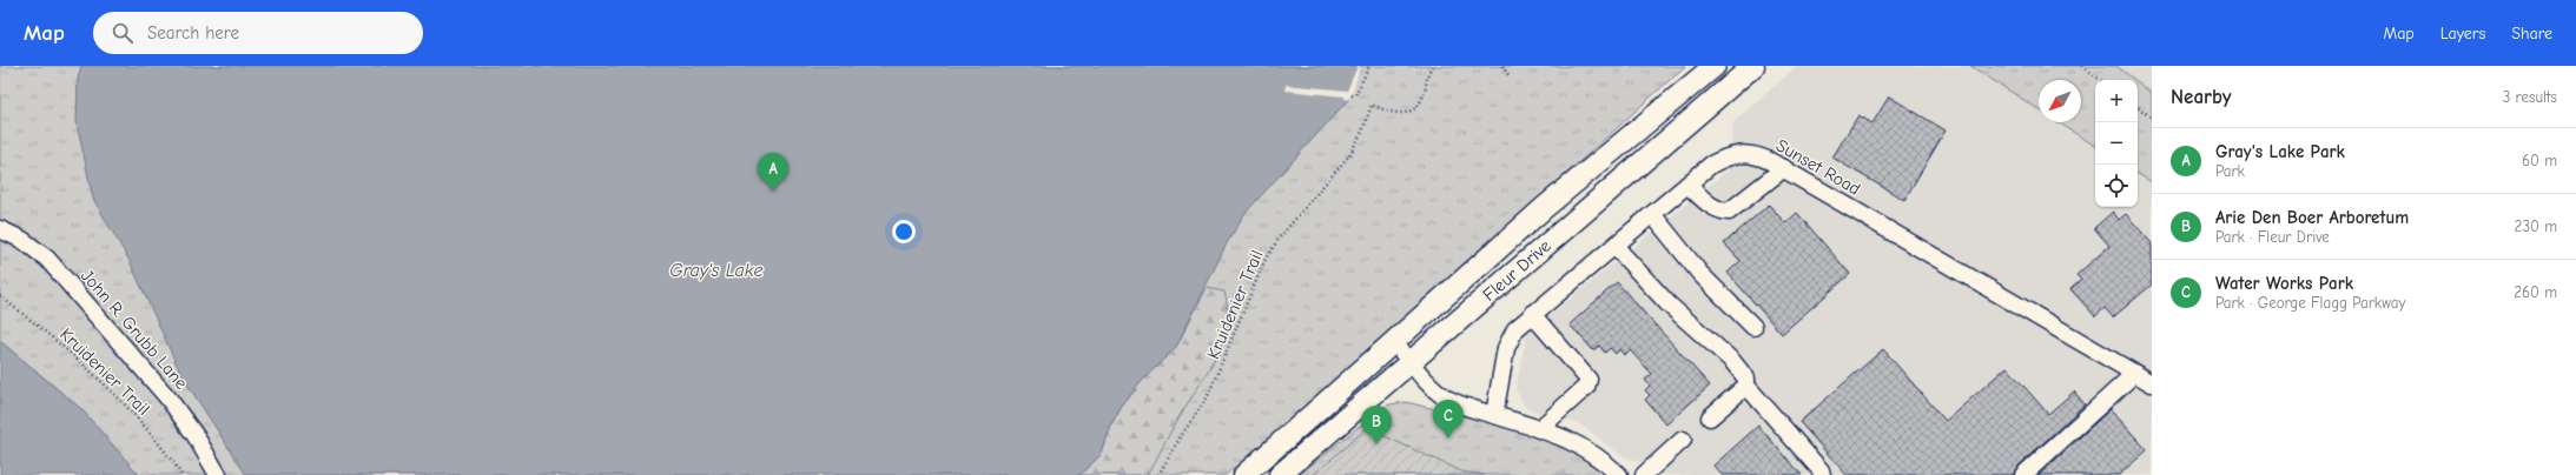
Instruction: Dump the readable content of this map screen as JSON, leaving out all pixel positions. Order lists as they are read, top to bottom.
{
  "streets": {
    "main road": ["Fleur Drive"],
    "street": ["Sunset Road", "John R. Grubb Lane"],
    "path": ["Kruidenier Trail"]
  },
  "water": ["Gray's Lake"],
  "north": "bottom left",
  "page": {
    "header": "Map",
    "search": "Search here",
    "nav": ["Map", "Layers", "Share"],
    "heading": ["Nearby", "3 results"],
    "map_buttons": ["+", "−"],
    "list": [
      {
        "mark": "A",
        "name": "Gray's Lake Park",
        "note": "Park",
        "value": "60 m"
      },
      {
        "mark": "B",
        "name": "Arie Den Boer Arboretum",
        "note": "Park · Fleur Drive",
        "value": "230 m"
      },
      {
        "mark": "C",
        "name": "Water Works Park",
        "note": "Park · George Flagg Parkway",
        "value": "260 m"
      }
    ],
    "pins": ["A", "C", "B"]
  }
}
